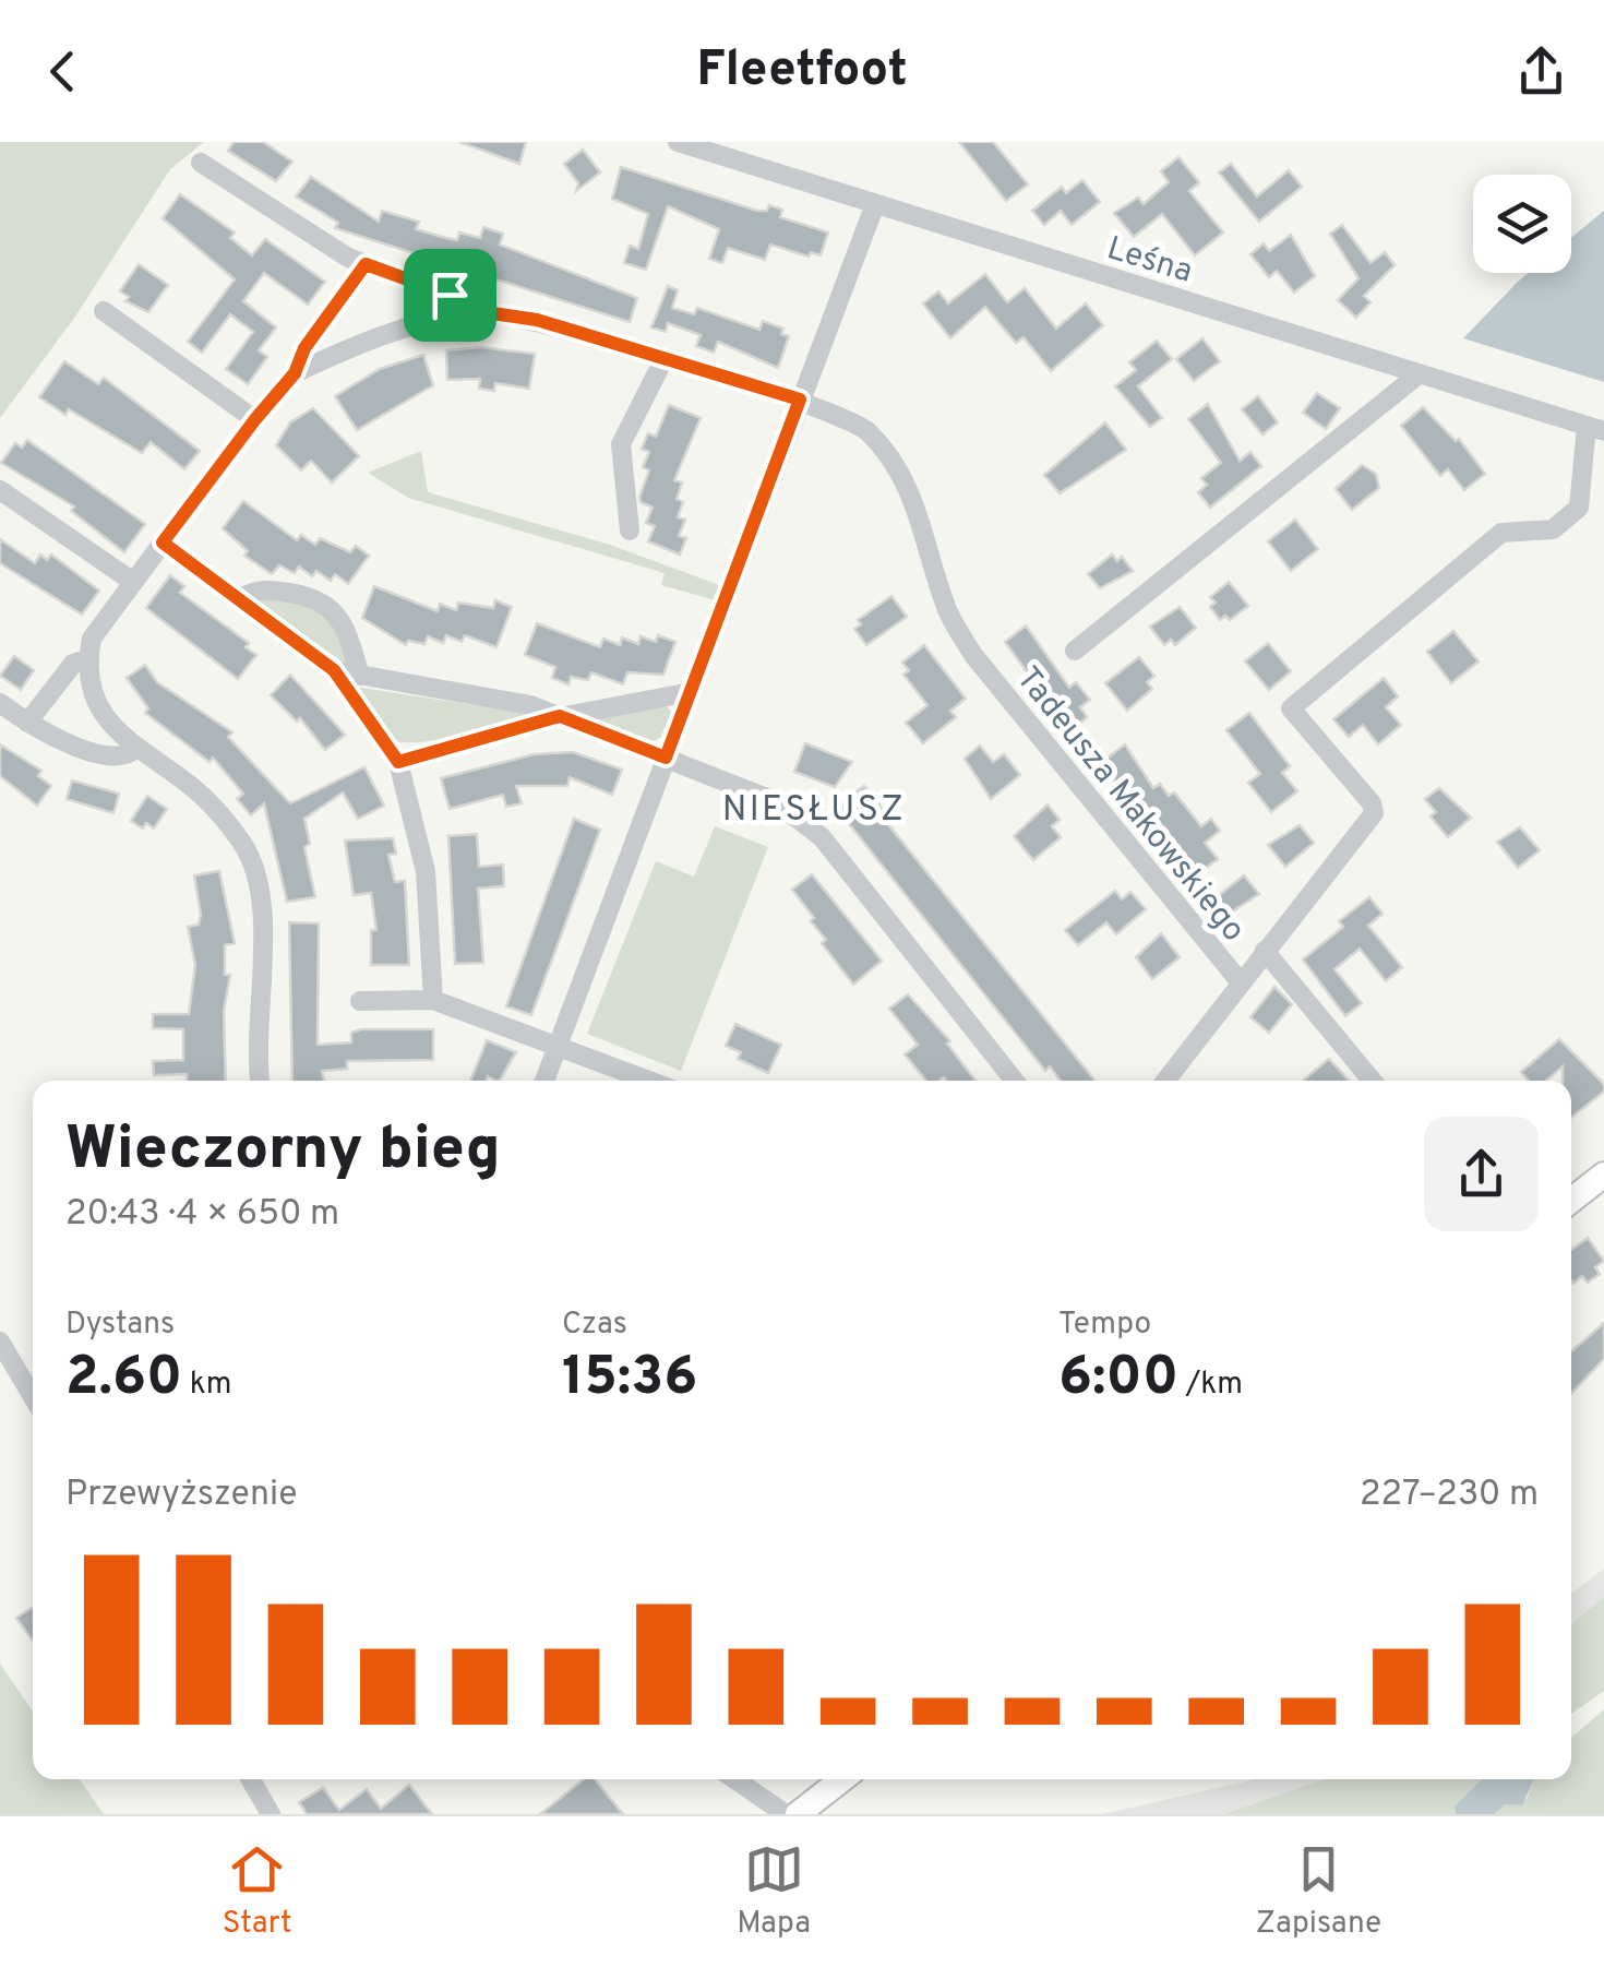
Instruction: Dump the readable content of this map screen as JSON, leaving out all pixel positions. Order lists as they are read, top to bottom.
{
  "streets": {
    "street": ["Leśna", "Tadeusza Makowskiego"]
  },
  "crossings": [
    ["Leśna", "Tadeusza Makowskiego"]
  ],
  "districts": ["NIESŁUSZ"],
  "page": {
    "header": "Fleetfoot",
    "heading": ["Wieczorny bieg", "20:43 · 4 × 650 m"],
    "stats": [
      ["Dystans", "2.60 km"],
      ["Czas", "15:36"],
      ["Tempo", "6:00 /km"]
    ],
    "chart": ["Przewyższenie", "227–230 m"],
    "tabs": ["Start", "Mapa", "Zapisane"]
  }
}
